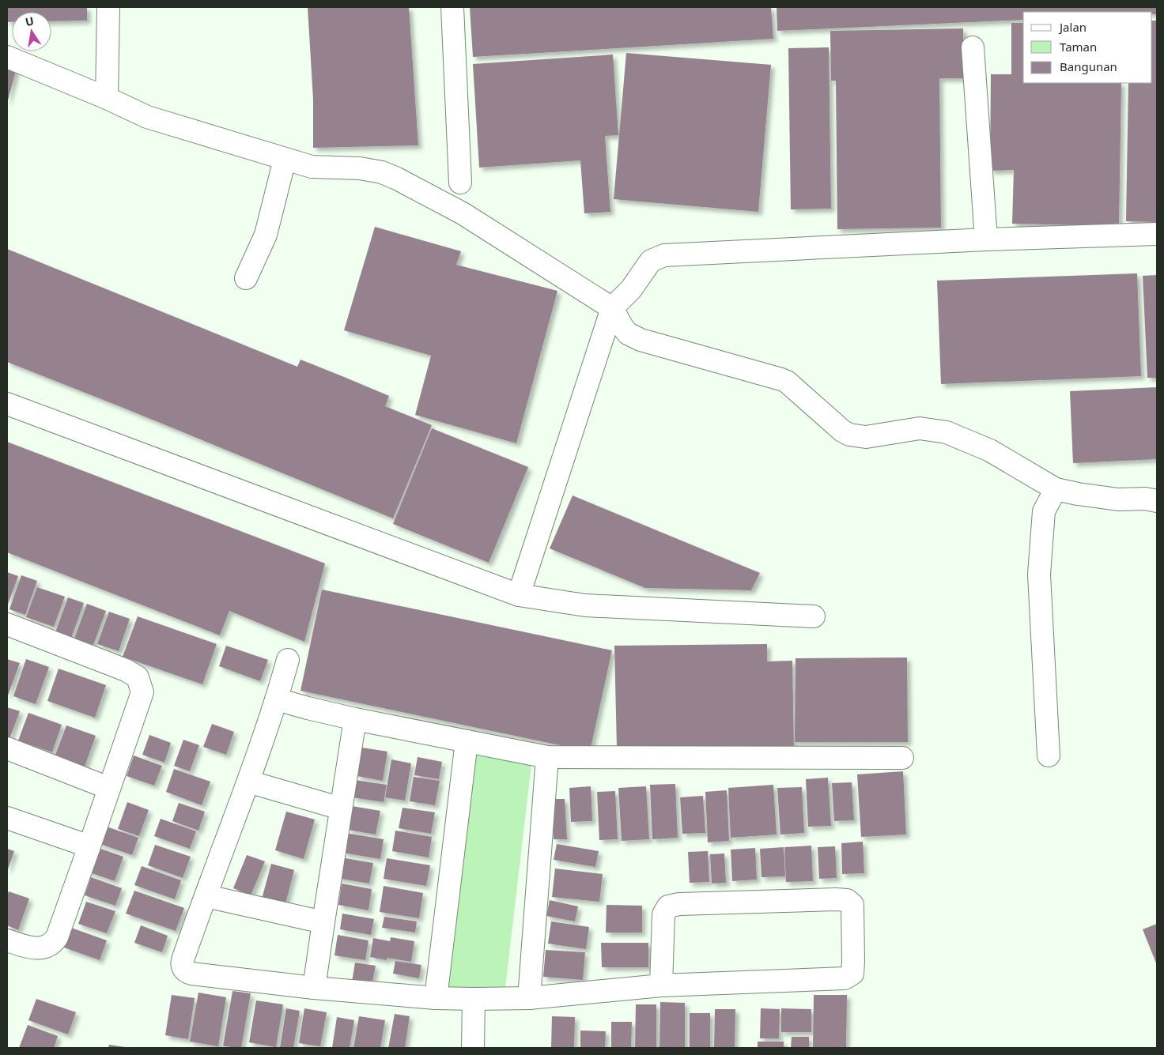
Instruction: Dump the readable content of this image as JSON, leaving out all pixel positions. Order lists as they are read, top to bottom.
{
  "legend": ["Jalan", "Taman", "Bangunan"],
  "north": "top"
}
